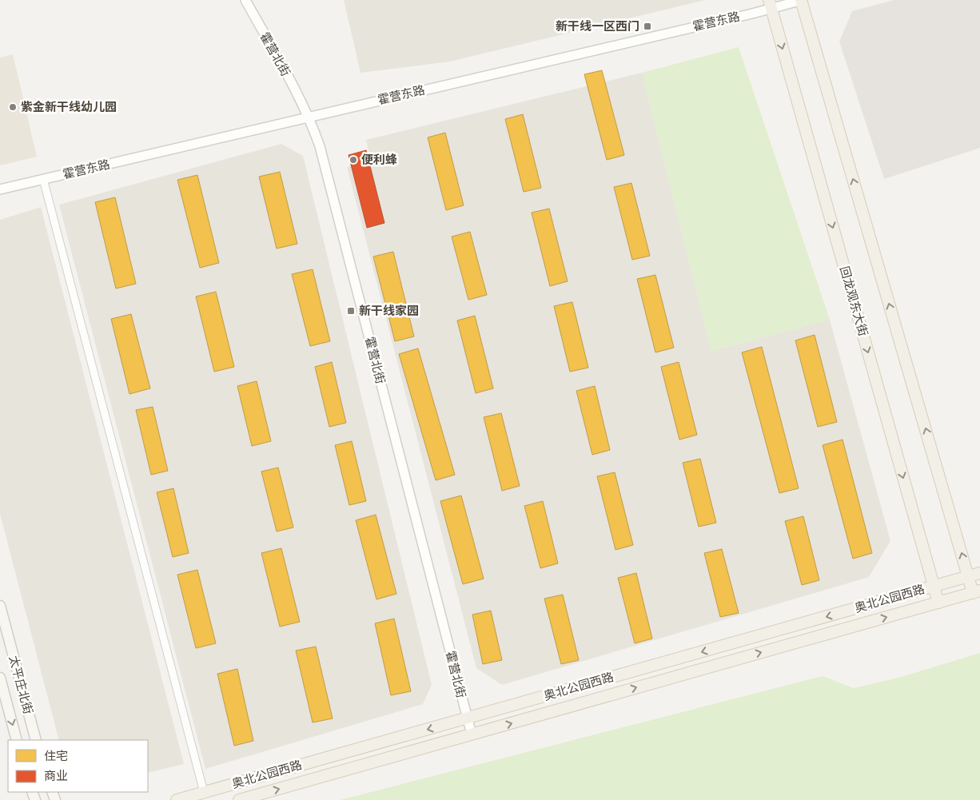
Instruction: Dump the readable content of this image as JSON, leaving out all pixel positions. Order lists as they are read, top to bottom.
{
  "streets": {
    "main road": ["回龙观东大街", "奥北公园西路", "太平庄北街"],
    "street": ["霍营东路", "霍营北街"]
  },
  "crossings": [
    ["霍营东路", "霍营北街"],
    ["霍营东路", "回龙观东大街"],
    ["霍营北街", "奥北公园西路"],
    ["回龙观东大街", "奥北公园西路"]
  ],
  "places": {
    "transit": ["新干线一区西门", "新干线家园"],
    "other": ["紫金新干线幼儿园", "便利蜂"]
  },
  "legend": ["住宅", "商业"]
}
